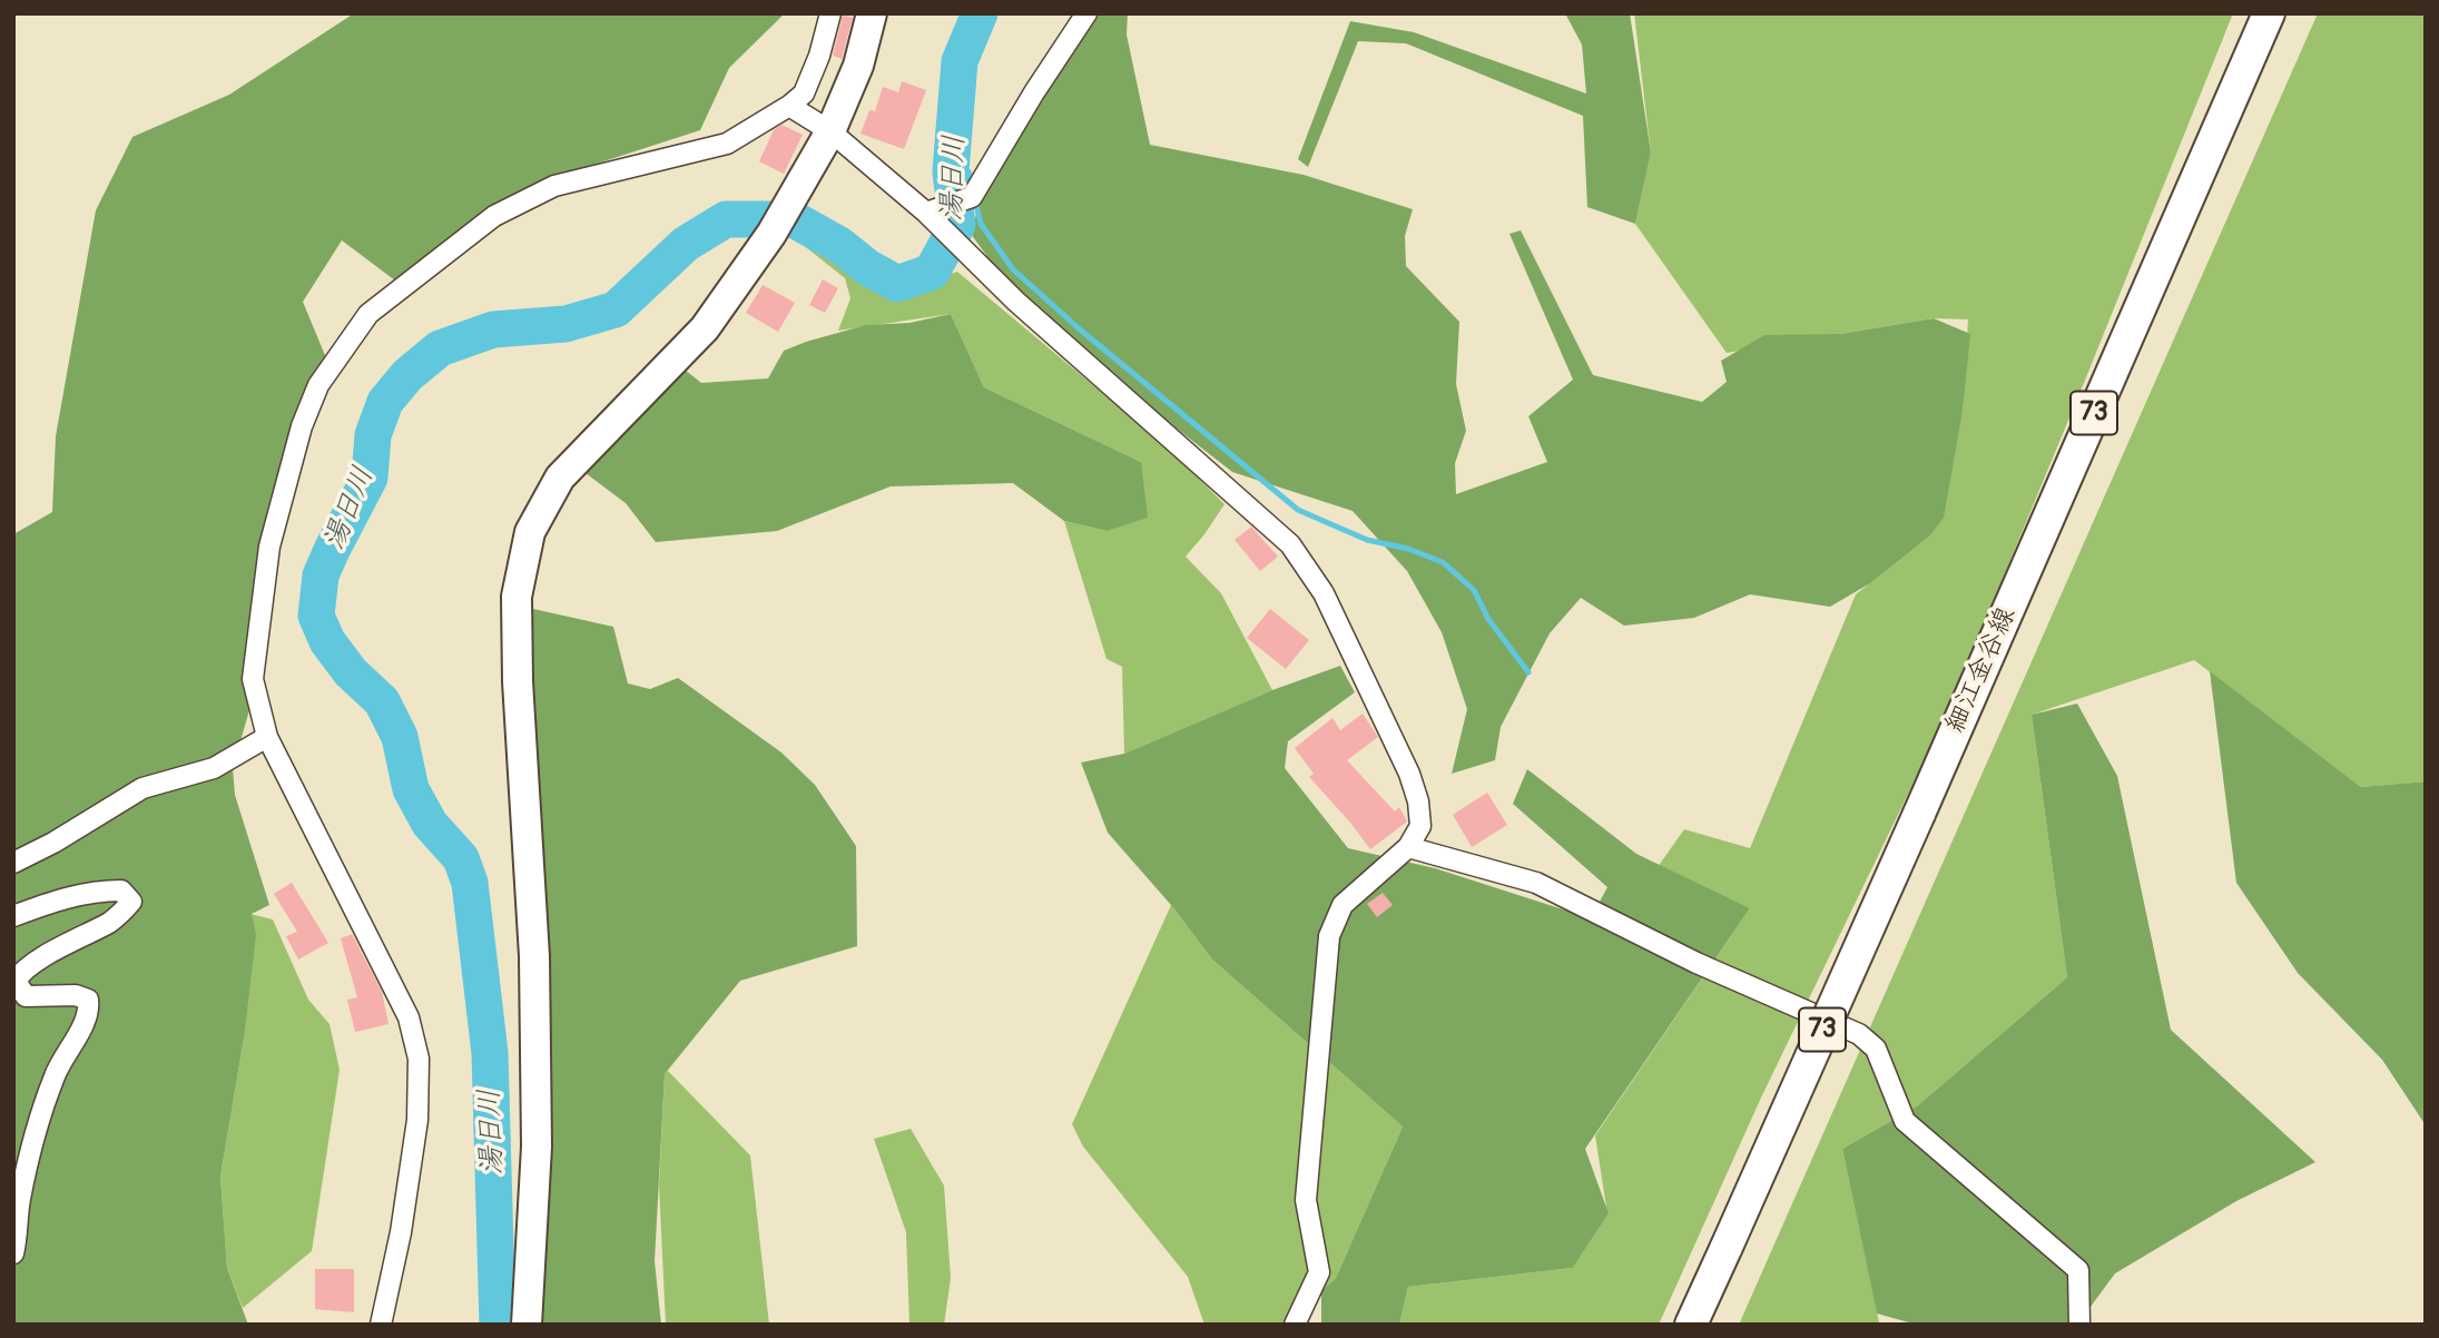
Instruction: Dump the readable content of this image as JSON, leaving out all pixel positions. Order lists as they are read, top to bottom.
{
  "streets": {
    "main road": ["73", "細江金谷線"]
  },
  "water": ["湯日川"]
}
